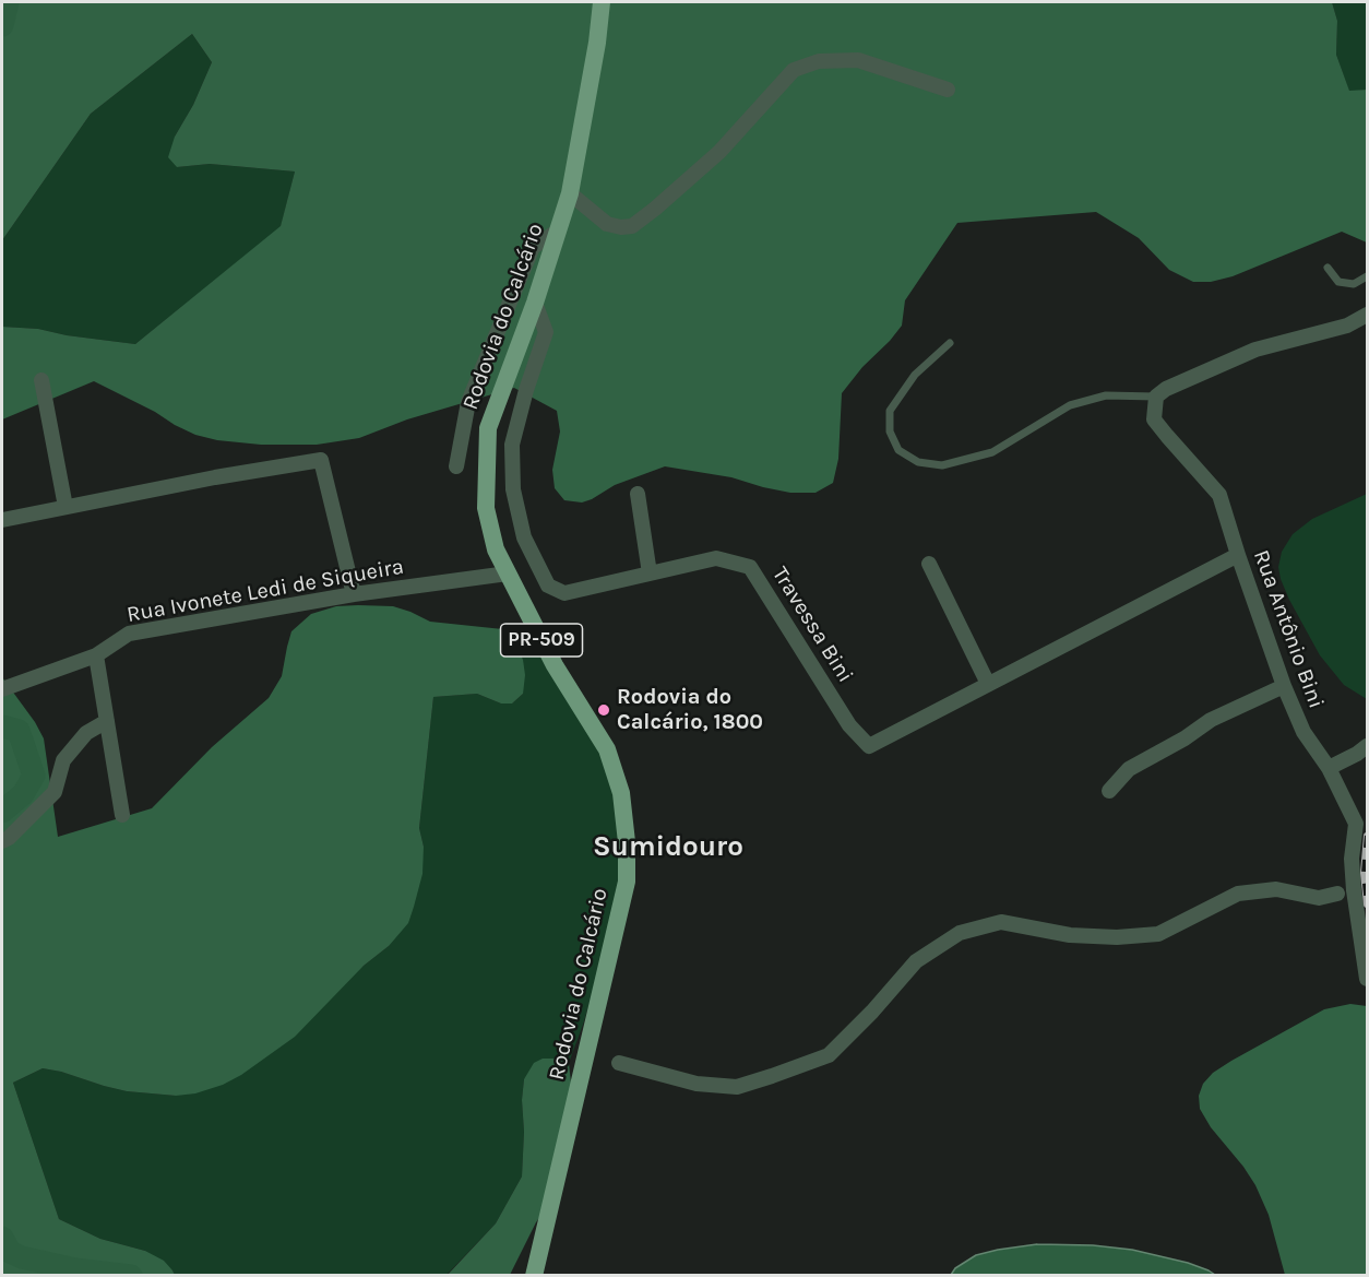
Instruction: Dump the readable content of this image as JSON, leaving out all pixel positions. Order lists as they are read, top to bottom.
{
  "streets": {
    "main road": ["Rodovia do Calcário", "PR-509"],
    "street": ["Rua Ivonete Ledi de Siqueira", "Travessa Bini", "Rua Antônio Bini"]
  },
  "crossings": [
    ["Rodovia do Calcário", "Rua Ivonete Ledi de Siqueira"],
    ["Rodovia do Calcário", "Travessa Bini"],
    ["Travessa Bini", "Rua Antônio Bini"]
  ],
  "districts": ["Sumidouro"],
  "places": ["Rodovia do Calcário, 1800"]
}
